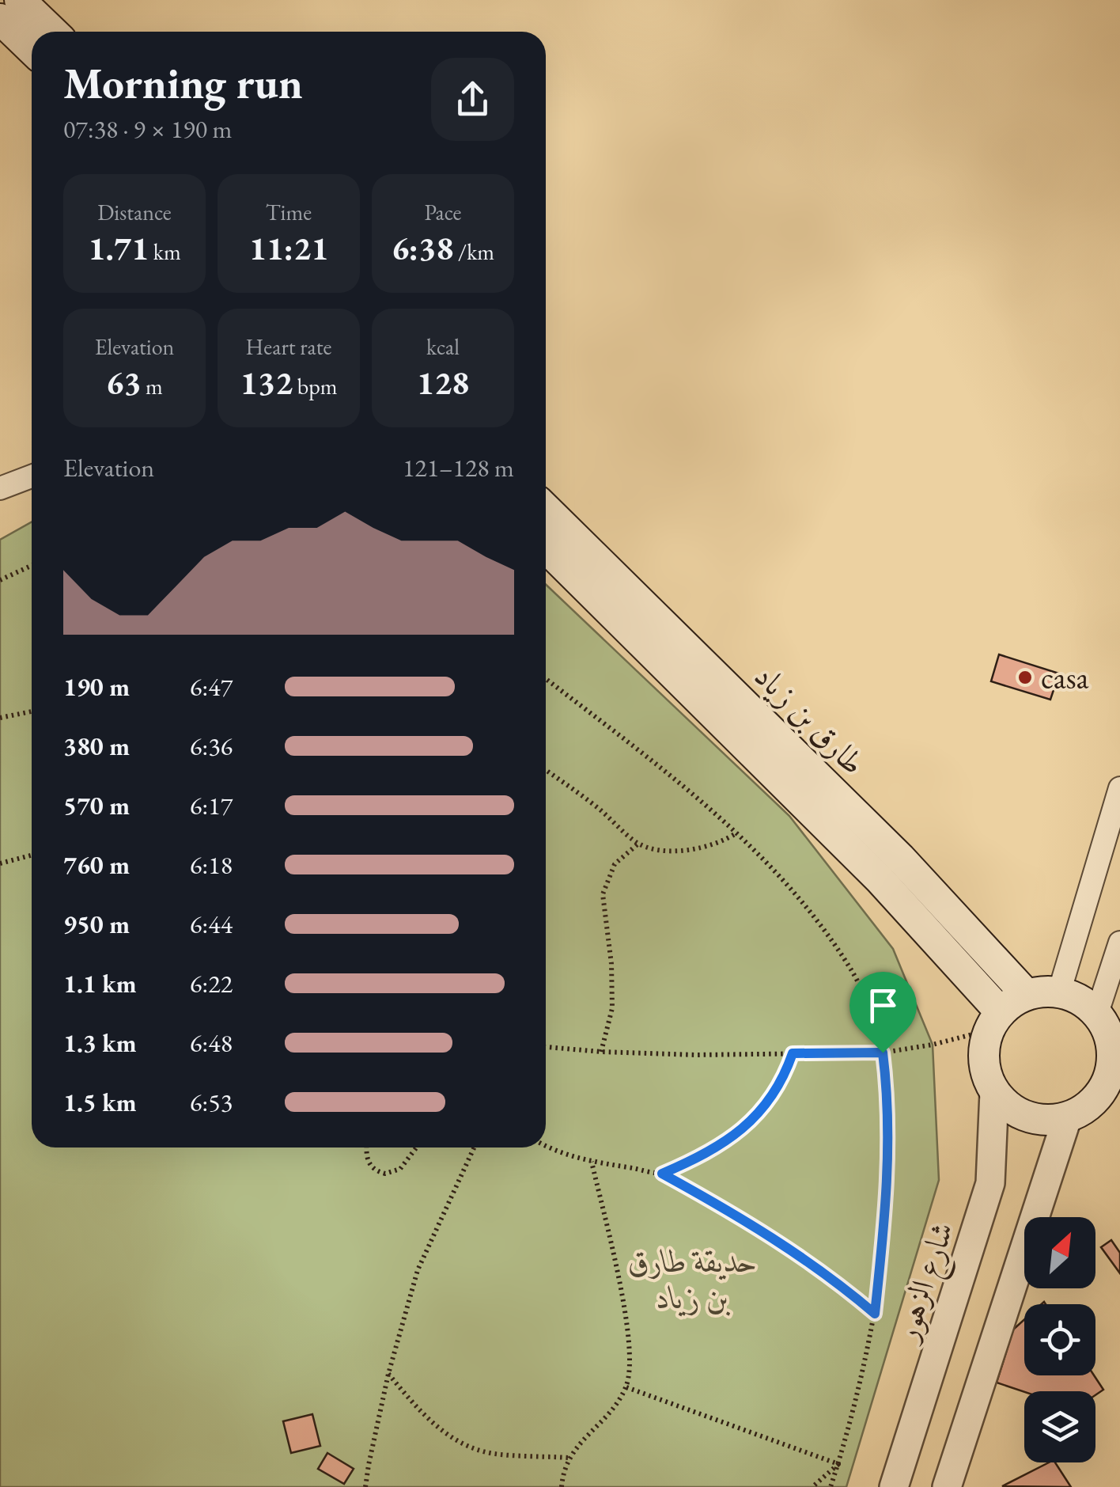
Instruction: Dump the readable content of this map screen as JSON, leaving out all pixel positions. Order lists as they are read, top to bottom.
{
  "streets": {
    "main road": ["طارق بن زياد"],
    "street": ["شارع الزهور"]
  },
  "crossings": [
    ["طارق بن زياد", "شارع الزهور"]
  ],
  "parks": ["حديقة طارق بن زياد"],
  "places": ["casa"],
  "north": "top right",
  "page": {
    "heading": ["Morning run", "07:38 · 9 × 190 m"],
    "stats": [
      ["Distance", "1.71 km"],
      ["Time", "11:21"],
      ["Pace", "6:38 /km"],
      ["Elevation", "63 m"],
      ["Heart rate", "132 bpm"],
      ["kcal", "128"]
    ],
    "chart": ["Elevation", "121–128 m"],
    "list": [
      {
        "name": "190 m",
        "note": "6:47"
      },
      {
        "name": "380 m",
        "note": "6:36"
      },
      {
        "name": "570 m",
        "note": "6:17"
      },
      {
        "name": "760 m",
        "note": "6:18"
      },
      {
        "name": "950 m",
        "note": "6:44"
      },
      {
        "name": "1.1 km",
        "note": "6:22"
      },
      {
        "name": "1.3 km",
        "note": "6:48"
      },
      {
        "name": "1.5 km",
        "note": "6:53"
      }
    ]
  }
}
